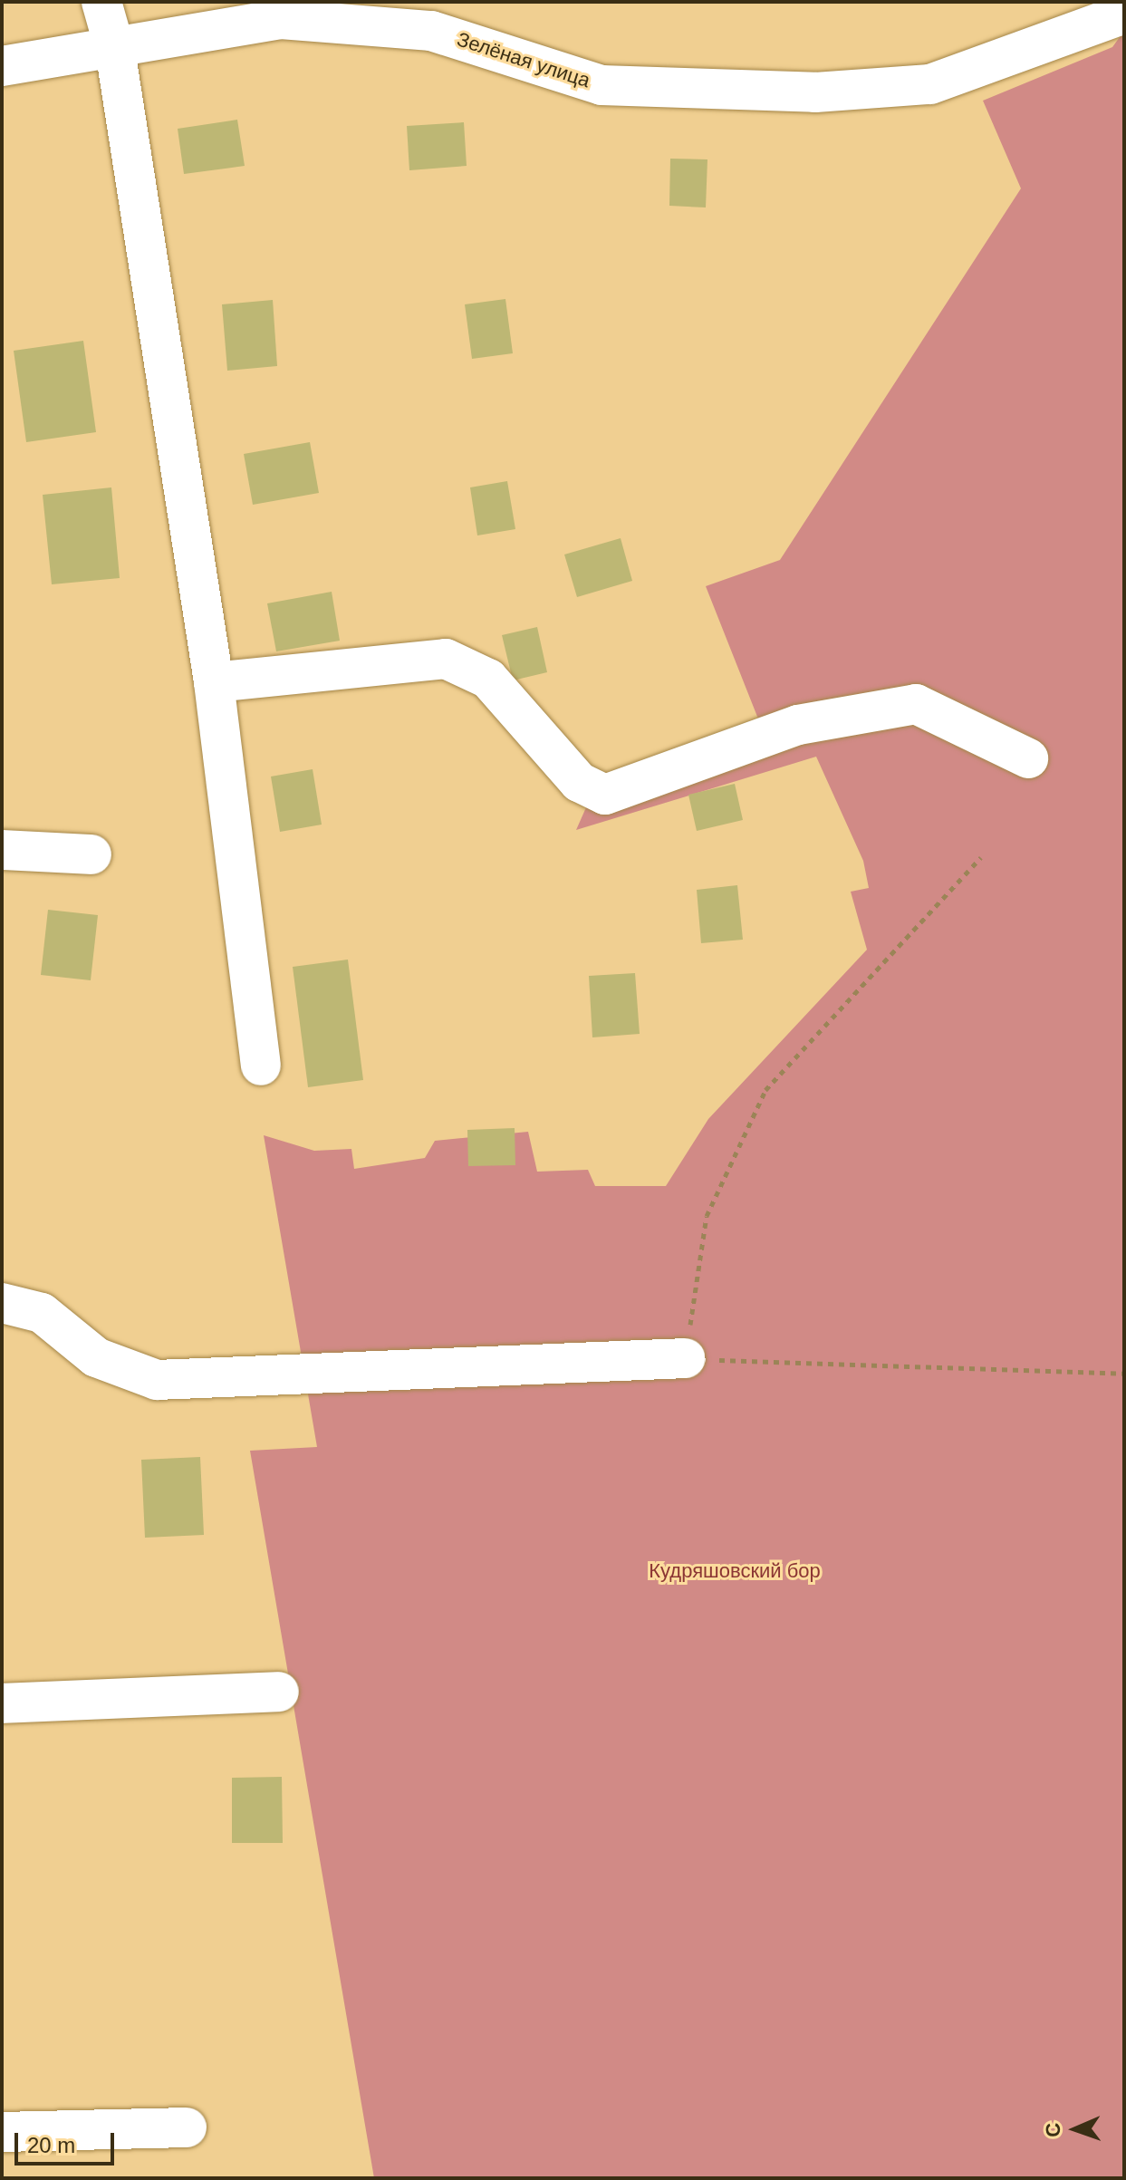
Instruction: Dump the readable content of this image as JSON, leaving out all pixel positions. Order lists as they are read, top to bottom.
{
  "streets": {
    "street": ["Зелёная улица"]
  },
  "parks": ["Кудряшовский бор"],
  "scale_bar": "20 m",
  "north": "left"
}
